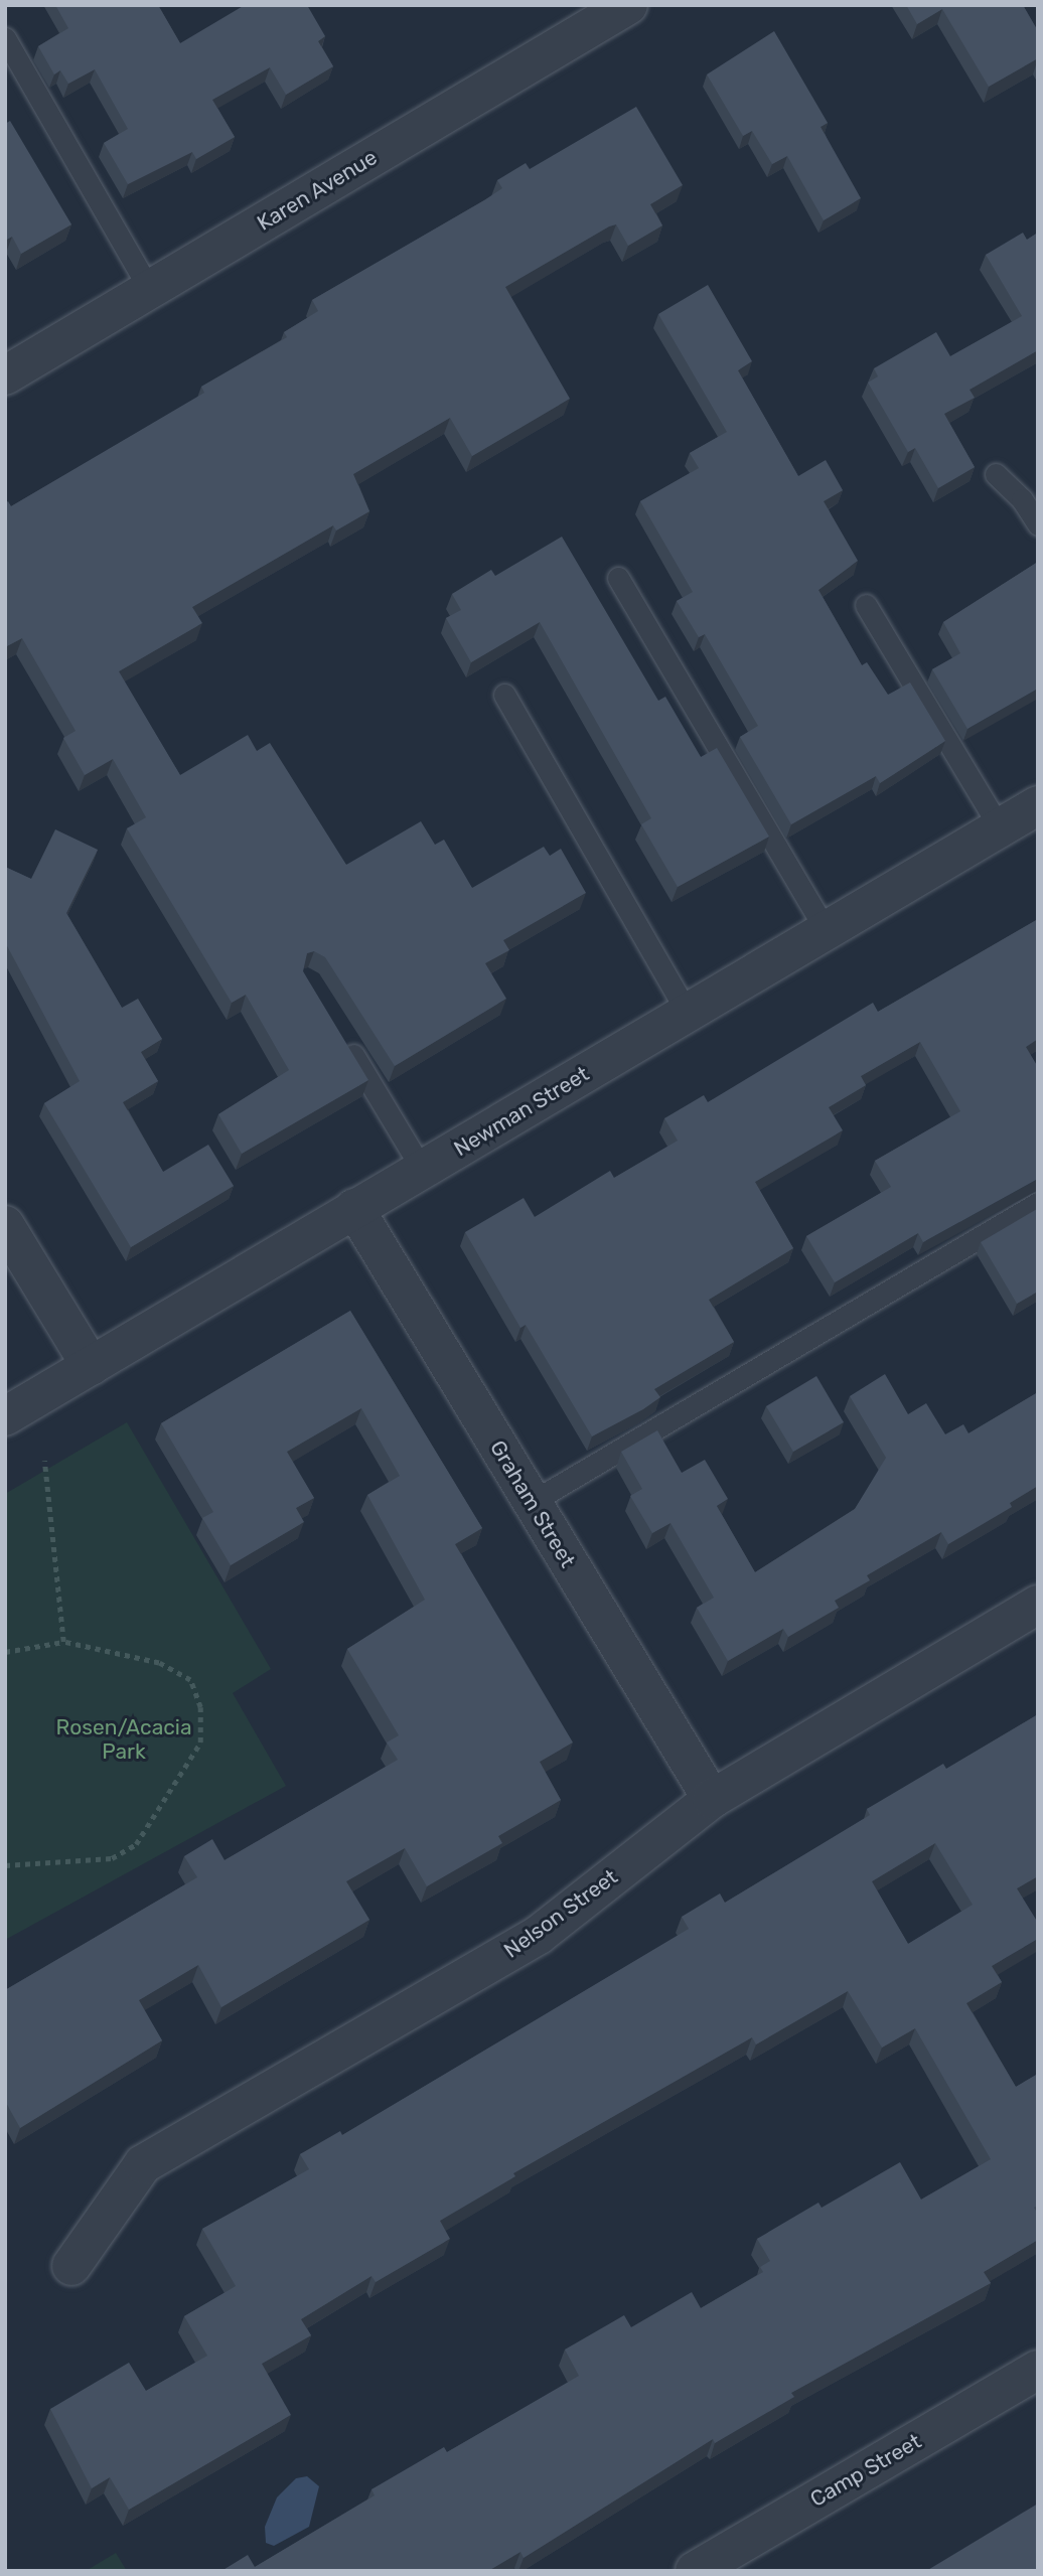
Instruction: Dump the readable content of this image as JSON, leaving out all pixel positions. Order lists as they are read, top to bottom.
{
  "streets": {
    "street": [
      "Karen Avenue",
      "Newman Street",
      "Graham Street",
      "Nelson Street",
      "Camp Street"
    ]
  },
  "crossings": [
    ["Newman Street", "Graham Street"],
    ["Graham Street", "Nelson Street"]
  ],
  "parks": ["Rosen/Acacia Park"]
}
